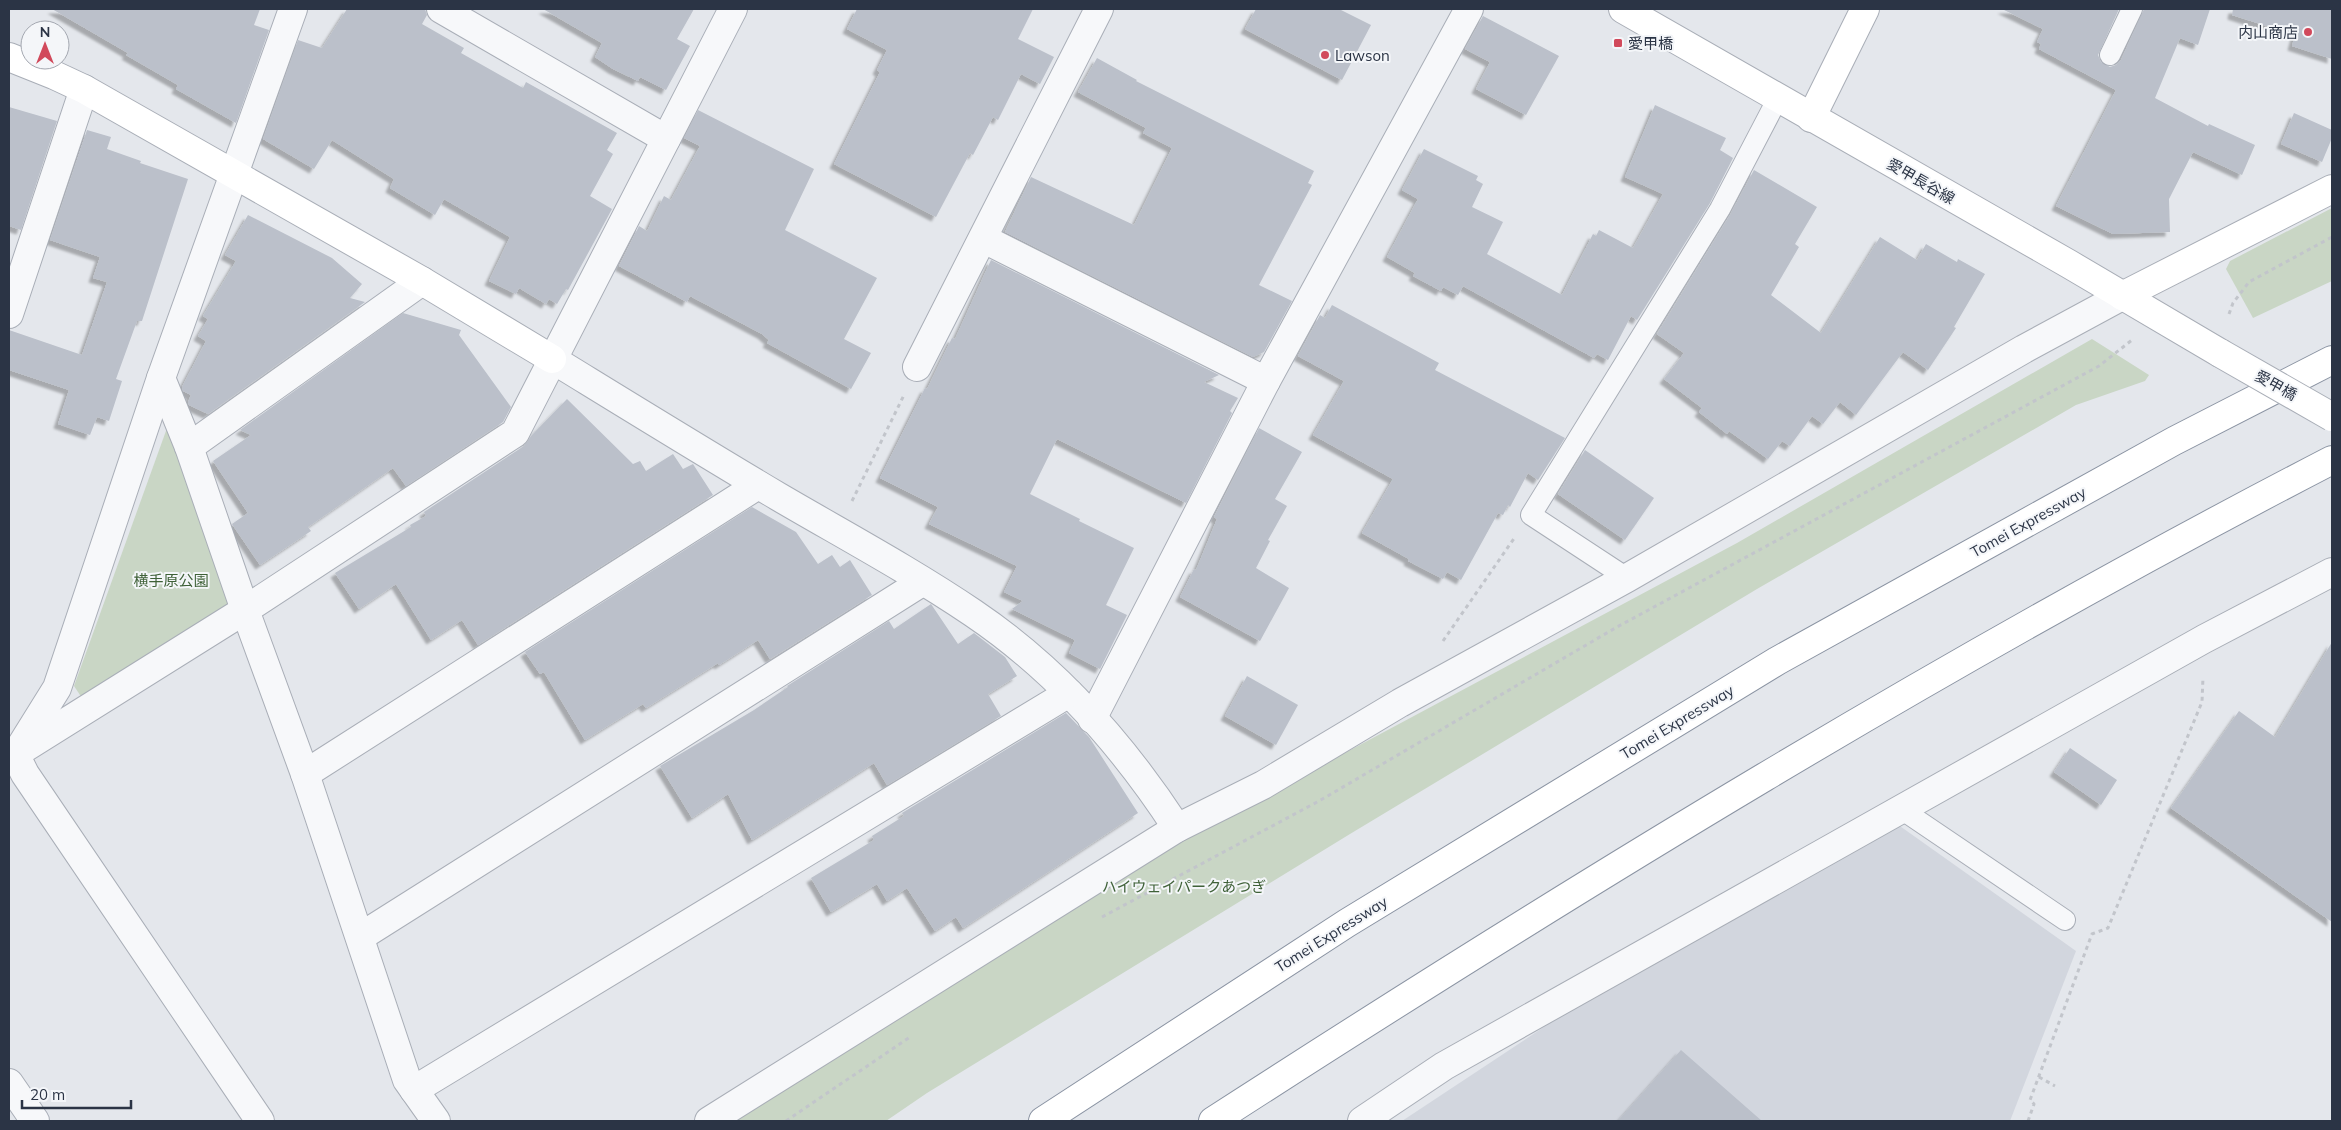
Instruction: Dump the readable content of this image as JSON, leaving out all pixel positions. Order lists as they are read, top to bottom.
{
  "streets": {
    "main road": ["愛甲長谷線", "愛甲橋", "Tomei Expressway"]
  },
  "crossings": [
    ["愛甲長谷線", "愛甲橋"]
  ],
  "parks": ["横手原公園", "ハイウェイパークあつぎ"],
  "places": {
    "other": ["内山商店", "Lawson"],
    "transit": ["愛甲橋"]
  },
  "scale_bar": "20 m",
  "north": "top"
}
